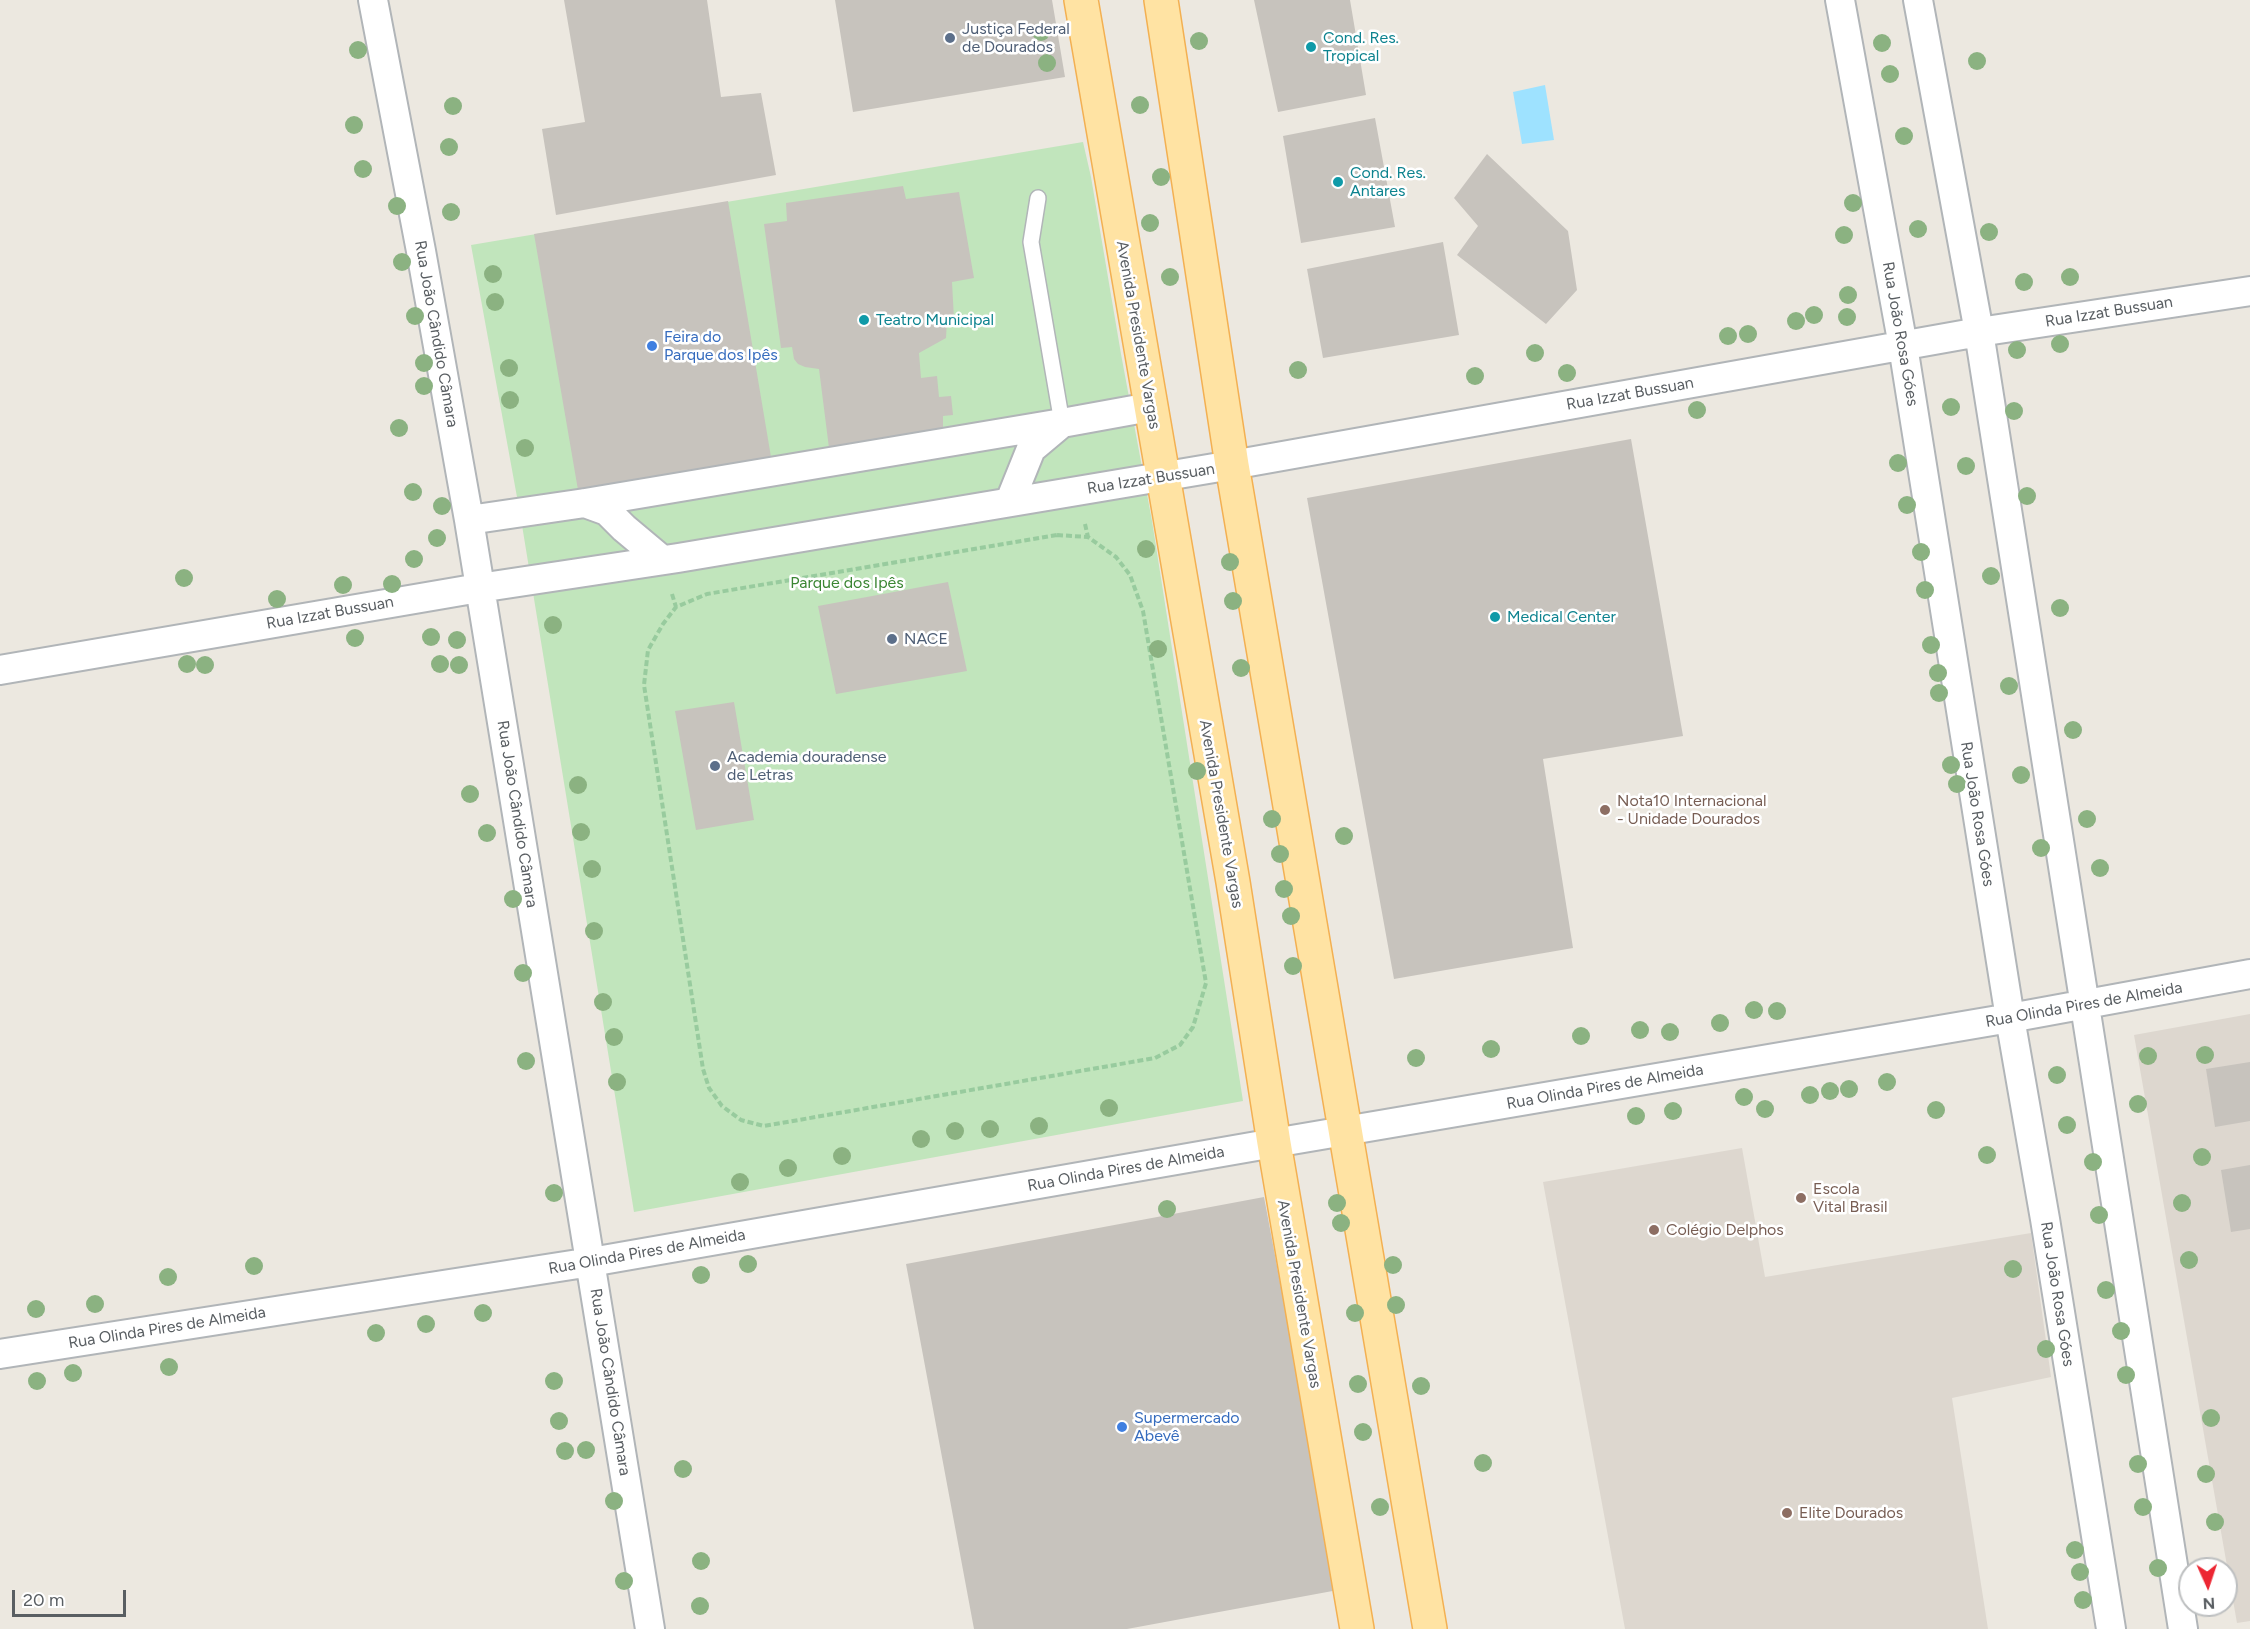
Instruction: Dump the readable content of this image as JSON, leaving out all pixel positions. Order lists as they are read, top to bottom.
{
  "streets": {
    "main road": ["Avenida Presidente Vargas"],
    "street": [
      "Rua Izzat Bussuan",
      "Rua João Cândido Câmara",
      "Rua João Rosa Góes",
      "Rua Olinda Pires de Almeida"
    ]
  },
  "crossings": [
    ["Rua Izzat Bussuan", "Rua João Cândido Câmara"],
    ["Rua Izzat Bussuan", "Rua João Rosa Góes"],
    ["Rua Izzat Bussuan", "Avenida Presidente Vargas"],
    ["Rua João Cândido Câmara", "Rua Olinda Pires de Almeida"],
    ["Rua João Rosa Góes", "Rua Olinda Pires de Almeida"],
    ["Avenida Presidente Vargas", "Rua Olinda Pires de Almeida"]
  ],
  "parks": ["Parque dos Ipês"],
  "places": [
    "Justiça Federal de Dourados",
    "Cond. Res. Tropical",
    "Cond. Res. Antares",
    "Teatro Municipal",
    "Feira do Parque dos Ipês",
    "Medical Center",
    "NACE",
    "Academia douradense de Letras",
    "Nota10 Internacional - Unidade Dourados",
    "Escola Vital Brasil",
    "Colégio Delphos",
    "Supermercado Abevê",
    "Elite Dourados"
  ],
  "scale_bar": "20 m",
  "north": "bottom"
}
